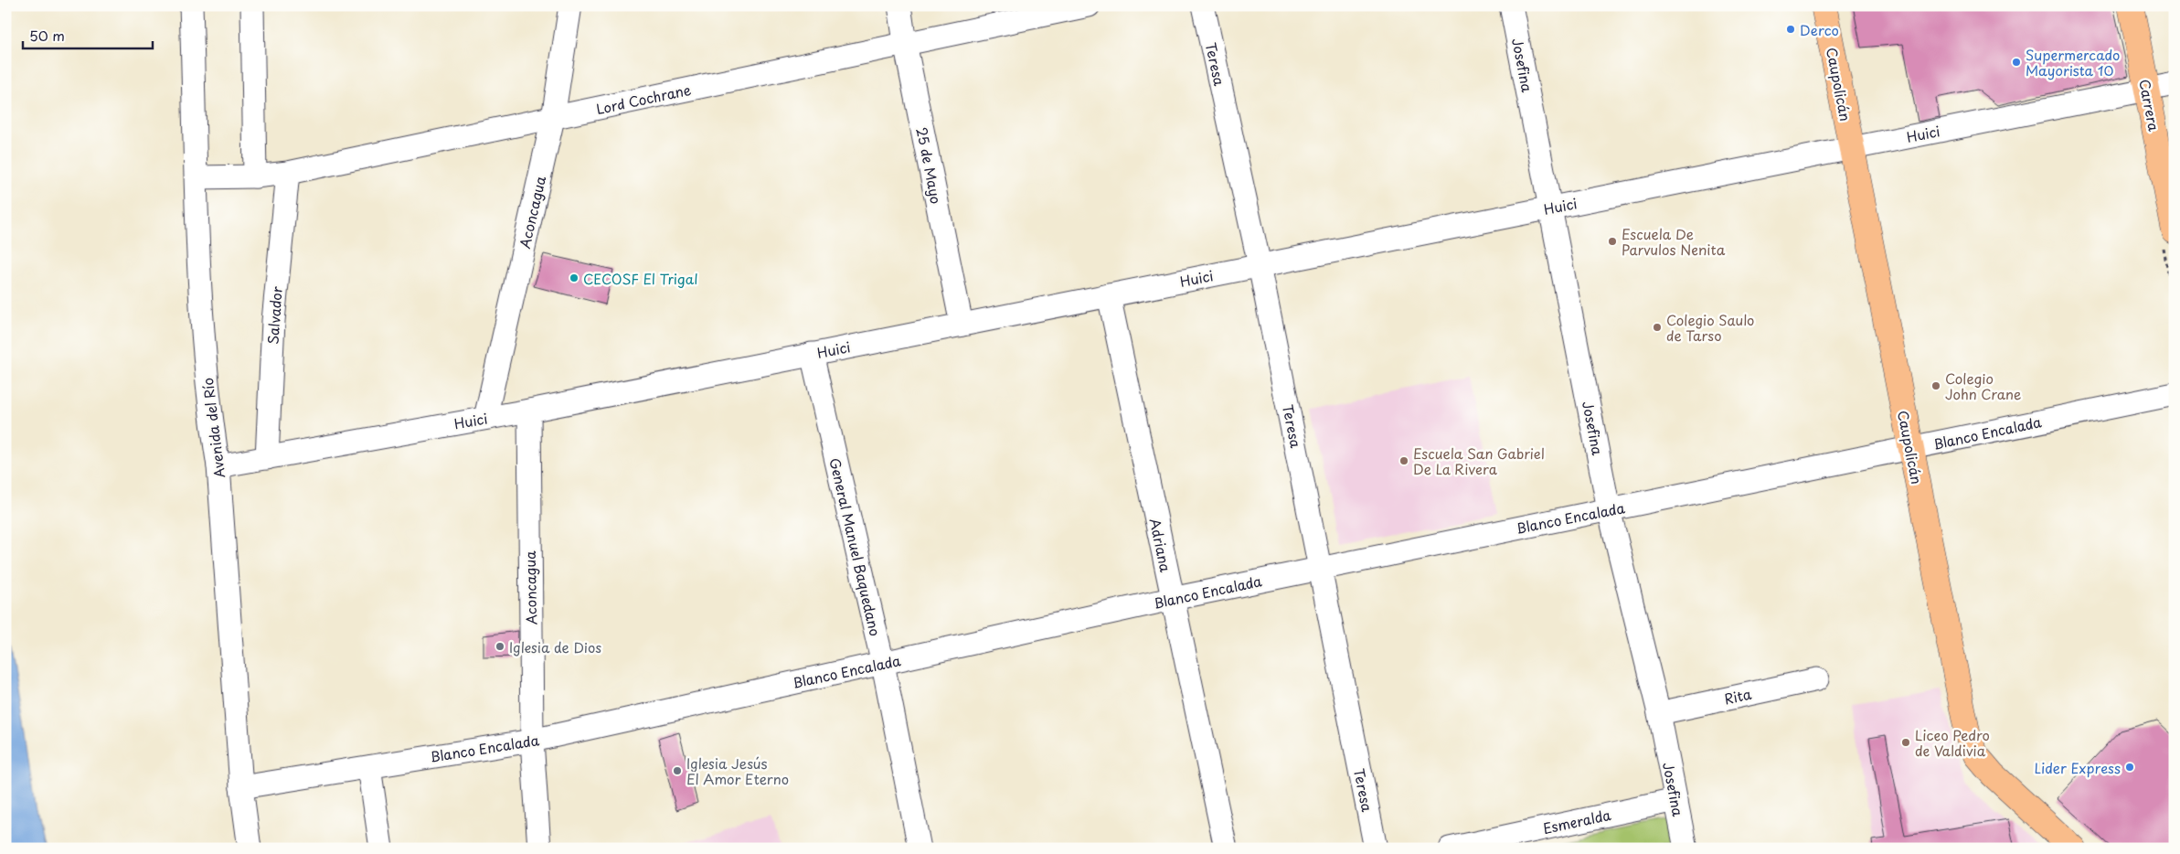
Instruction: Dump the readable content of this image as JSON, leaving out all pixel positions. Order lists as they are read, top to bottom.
{
  "streets": {
    "main road": ["Caupolicán", "Carrera"],
    "street": [
      "Teresa",
      "Josefina",
      "Lord Cochrane",
      "Huici",
      "25 de Mayo",
      "Aconcagua",
      "Salvador",
      "Avenida del Río",
      "Blanco Encalada",
      "Adriana",
      "General Manuel Baquedano",
      "Rita",
      "Esmeralda"
    ]
  },
  "crossings": [
    ["Teresa", "Huici"],
    ["Teresa", "Blanco Encalada"],
    ["Josefina", "Huici"],
    ["Josefina", "Blanco Encalada"],
    ["Josefina", "Rita"],
    ["Josefina", "Esmeralda"],
    ["Caupolicán", "Huici"],
    ["Caupolicán", "Blanco Encalada"],
    ["Lord Cochrane", "25 de Mayo"],
    ["Lord Cochrane", "Aconcagua"],
    ["Lord Cochrane", "Salvador"],
    ["Lord Cochrane", "Avenida del Río"],
    ["Carrera", "Huici"],
    ["Huici", "25 de Mayo"],
    ["Huici", "Aconcagua"],
    ["Huici", "Salvador"],
    ["Huici", "Avenida del Río"],
    ["Huici", "Adriana"],
    ["Huici", "General Manuel Baquedano"],
    ["Aconcagua", "Blanco Encalada"],
    ["Avenida del Río", "Blanco Encalada"],
    ["Blanco Encalada", "Adriana"],
    ["Blanco Encalada", "General Manuel Baquedano"]
  ],
  "places": [
    "Derco",
    "Supermercado Mayorista 10",
    "Escuela De Parvulos Nenita",
    "CECOSF El Trigal",
    "Colegio Saulo de Tarso",
    "Colegio John Crane",
    "Escuela San Gabriel De La Rivera",
    "Iglesia de Dios",
    "Liceo Pedro de Valdivia",
    "Lider Express",
    "Iglesia Jesús El Amor Eterno"
  ],
  "scale_bar": "50 m"
}
